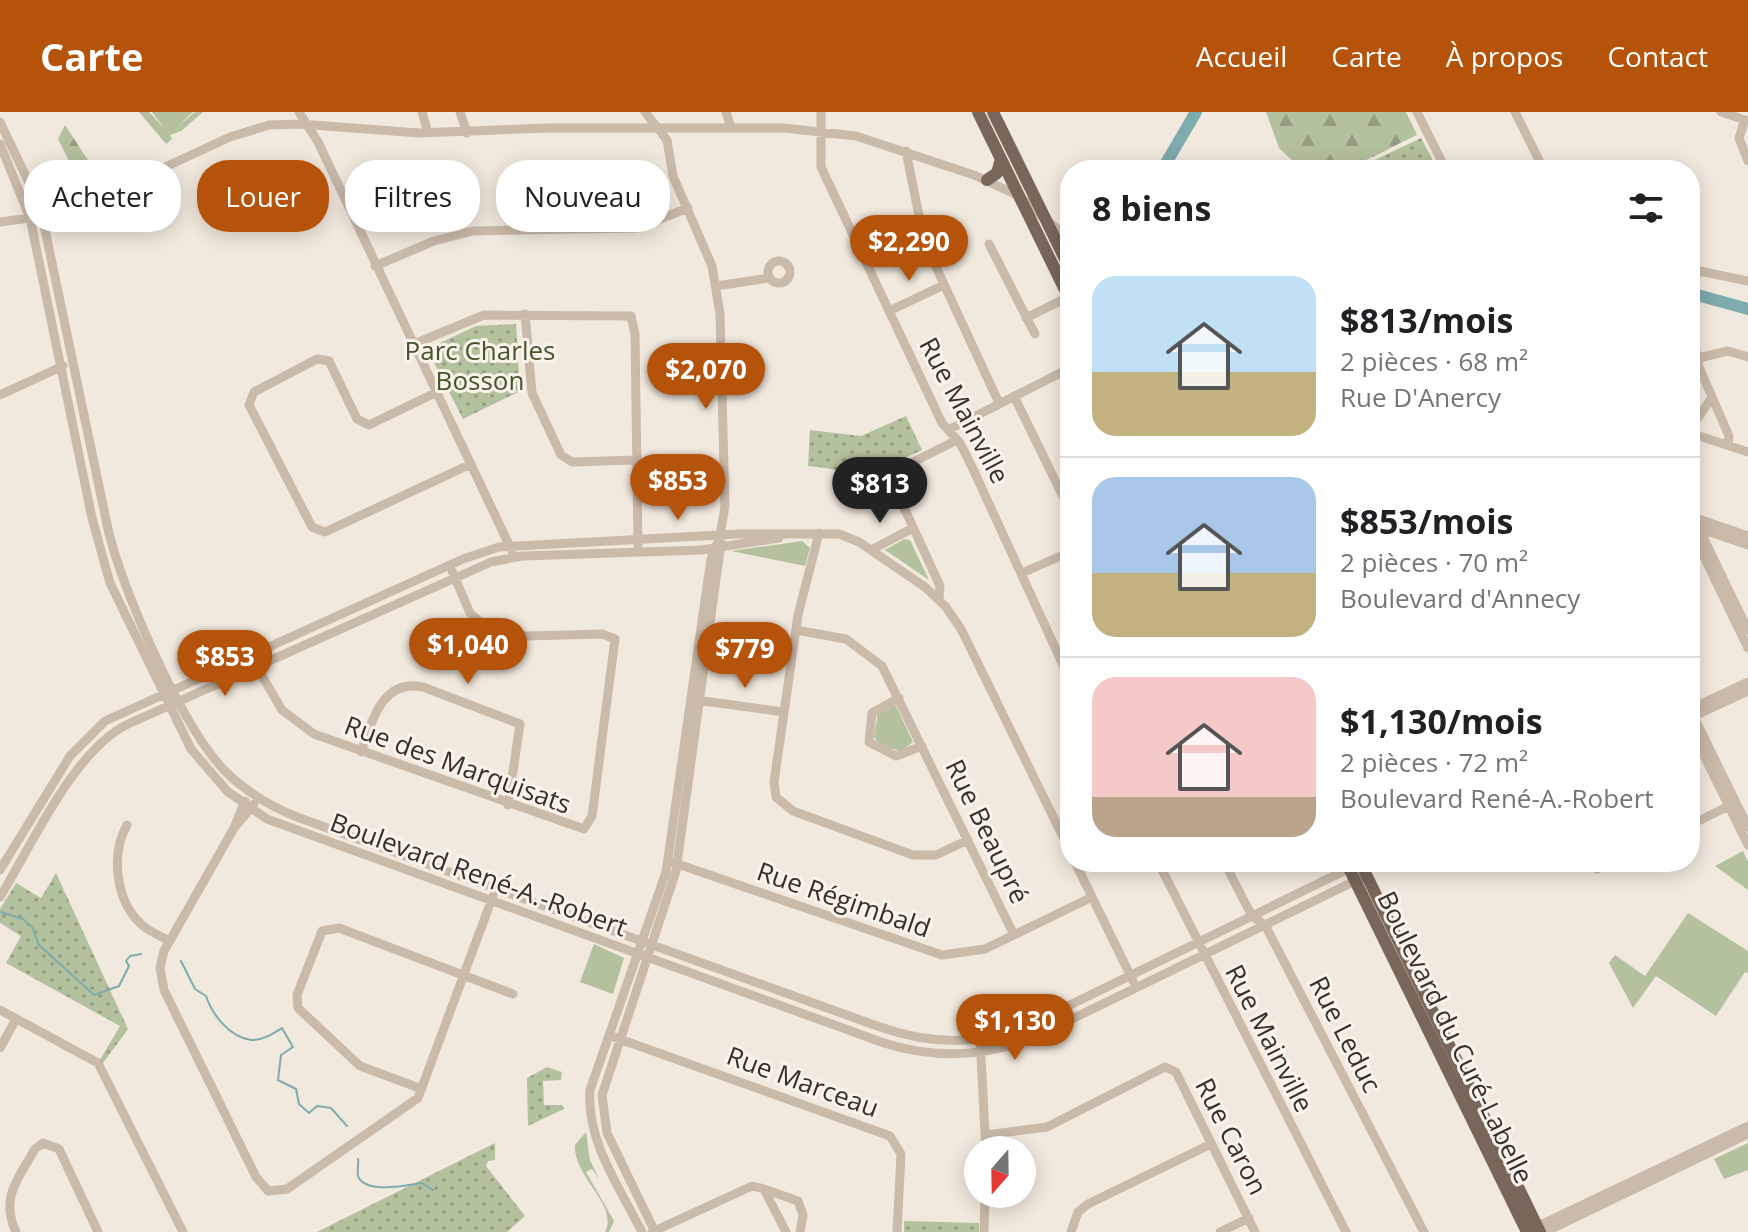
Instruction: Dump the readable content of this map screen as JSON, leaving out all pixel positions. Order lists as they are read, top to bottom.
{
  "streets": {
    "main road": ["Boulevard du Curé-Labelle"],
    "street": [
      "Rue Mainville",
      "Rue des Marquisats",
      "Rue Beaupré",
      "Boulevard René-A.-Robert",
      "Rue Régimbald",
      "Rue Leduc",
      "Rue Marceau",
      "Rue Caron"
    ]
  },
  "crossings": [
    ["Rue Mainville", "Boulevard René-A.-Robert"],
    ["Rue Beaupré", "Rue Régimbald"],
    ["Boulevard René-A.-Robert", "Rue Leduc"]
  ],
  "parks": ["Parc Charles Bosson"],
  "north": "bottom",
  "page": {
    "header": "Carte",
    "nav": [
      "Accueil",
      "Carte",
      "À propos",
      "Contact"
    ],
    "chip": [
      "Acheter",
      "Louer",
      "Filtres",
      "Nouveau"
    ],
    "heading": "8 biens",
    "price": [
      "$2,290",
      "$2,070",
      "$853",
      "$813",
      "$1,040",
      "$779",
      "$853",
      "$1,130"
    ],
    "list": [
      {
        "name": "$813/mois",
        "note": "2 pièces · 68 m² · Rue D'Anercy"
      },
      {
        "name": "$853/mois",
        "note": "2 pièces · 70 m² · Boulevard d'Annecy"
      },
      {
        "name": "$1,130/mois",
        "note": "2 pièces · 72 m² · Boulevard René-A.-Robert"
      }
    ]
  }
}
